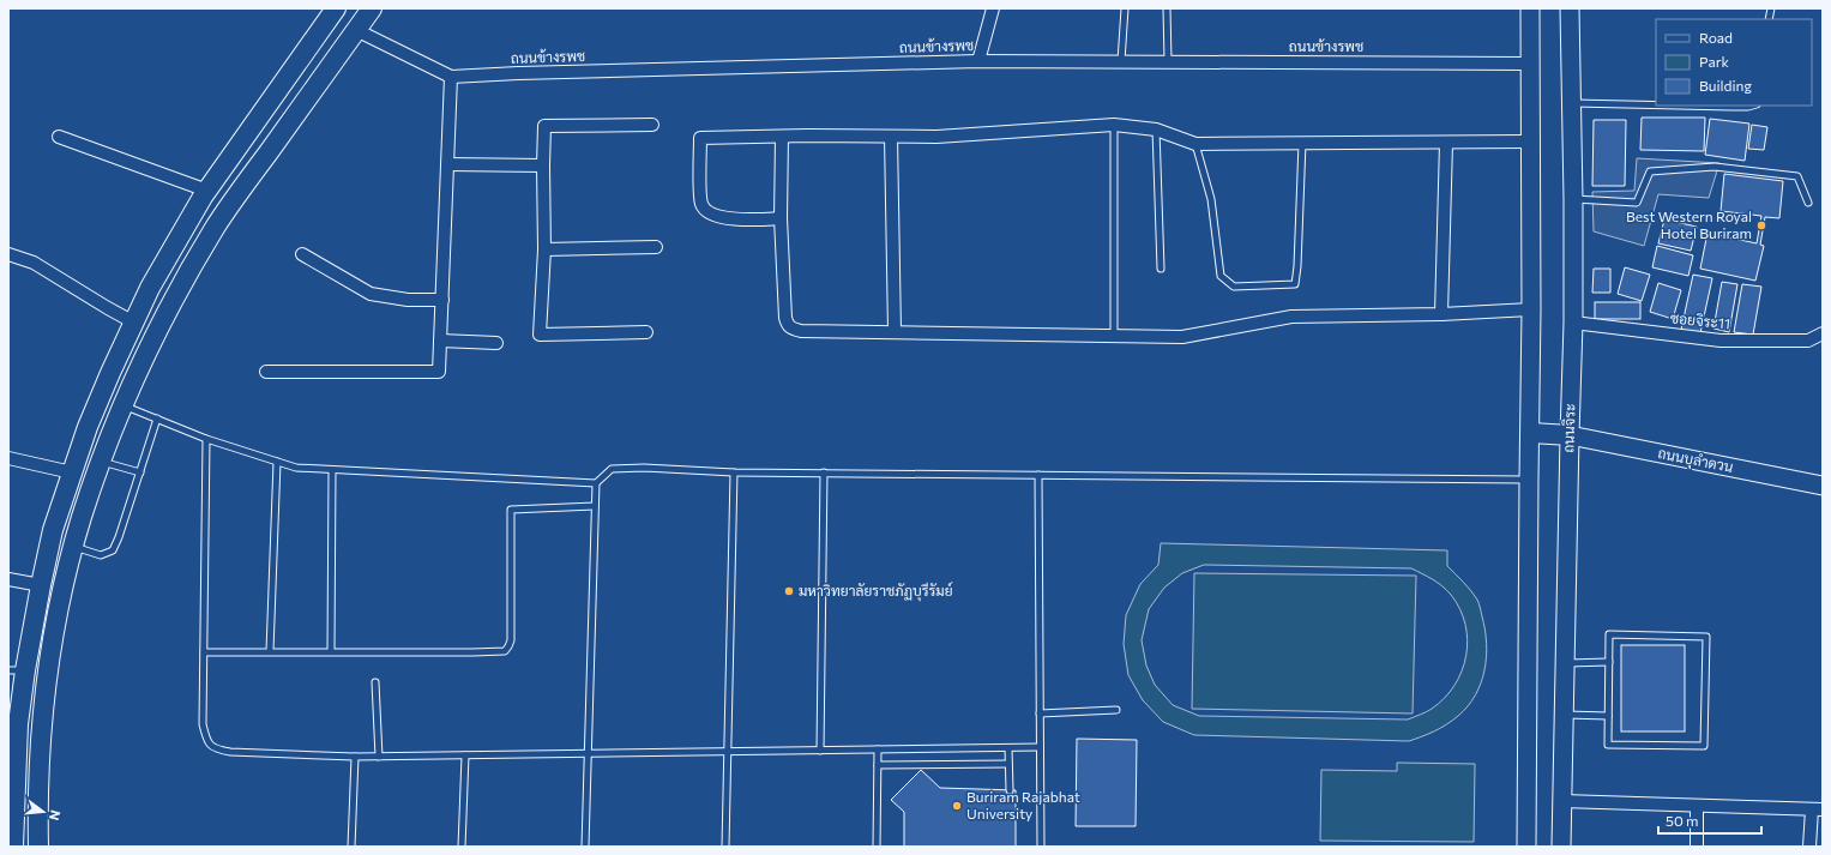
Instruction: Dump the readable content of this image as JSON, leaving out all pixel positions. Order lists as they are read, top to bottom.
{
  "streets": {
    "main road": ["ถนนจิระ", "ถนนบุลำดวน"],
    "street": ["ถนนข้างรพช", "ซอยจิระ11"]
  },
  "crossings": [
    ["ซอยจิระ11", "ถนนจิระ"],
    ["ถนนจิระ", "ถนนบุลำดวน"]
  ],
  "places": ["Best Western Royal Hotel Buriram", "มหาวิทยาลัยราชภัฏบุรีรัมย์", "Buriram Rajabhat University"],
  "legend": ["Road", "Park", "Building"],
  "scale_bar": "50 m",
  "north": "right"
}
